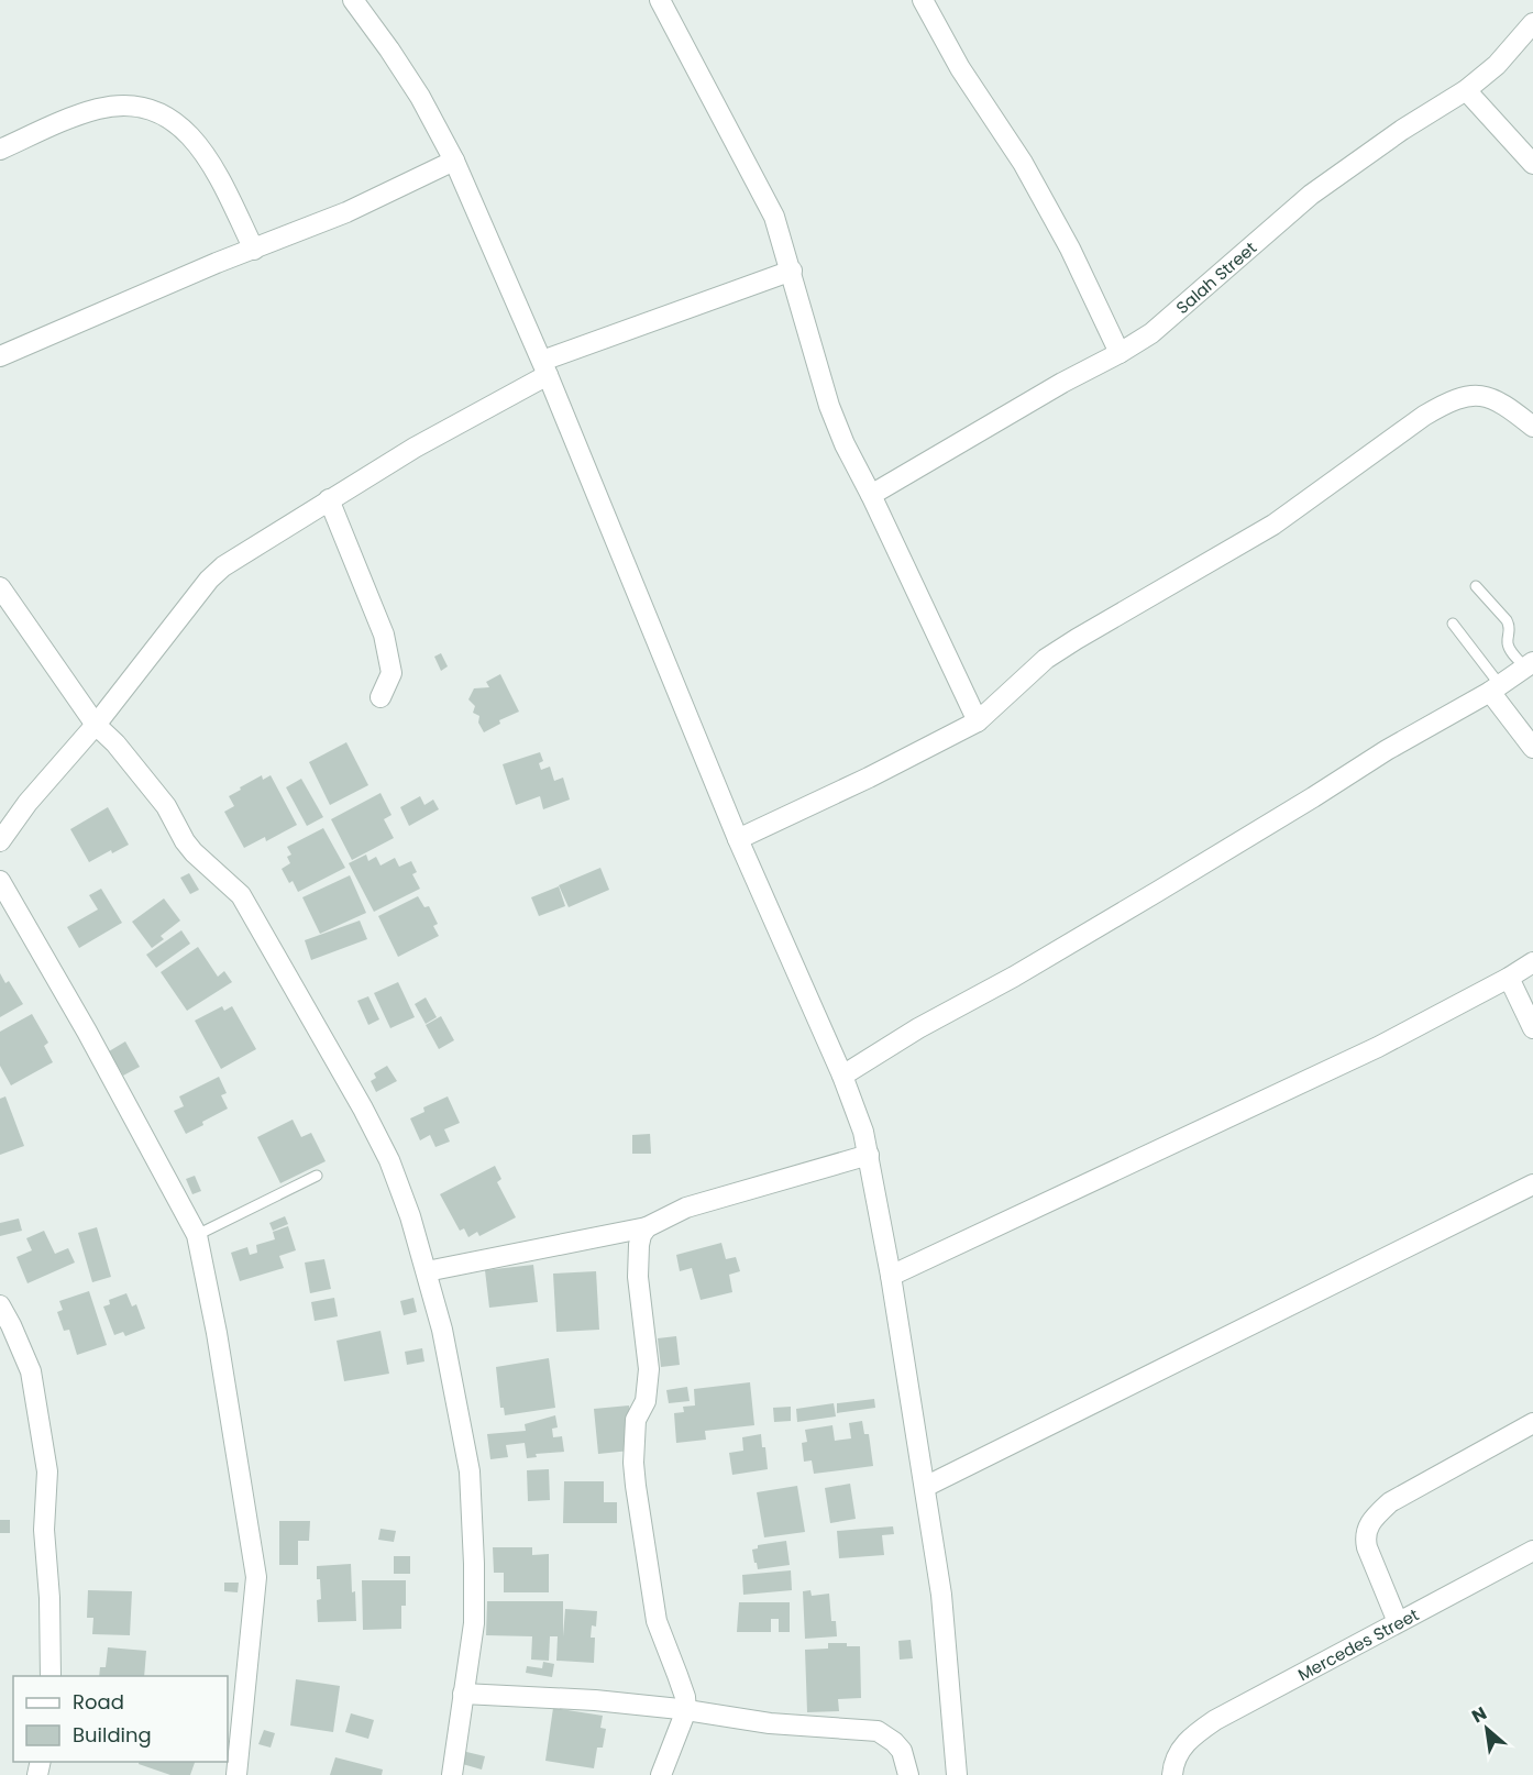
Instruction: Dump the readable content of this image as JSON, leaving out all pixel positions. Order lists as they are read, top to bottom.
{
  "streets": {
    "street": ["Salah Street", "Mercedes Street"]
  },
  "legend": ["Road", "Building"],
  "north": "top left"
}
